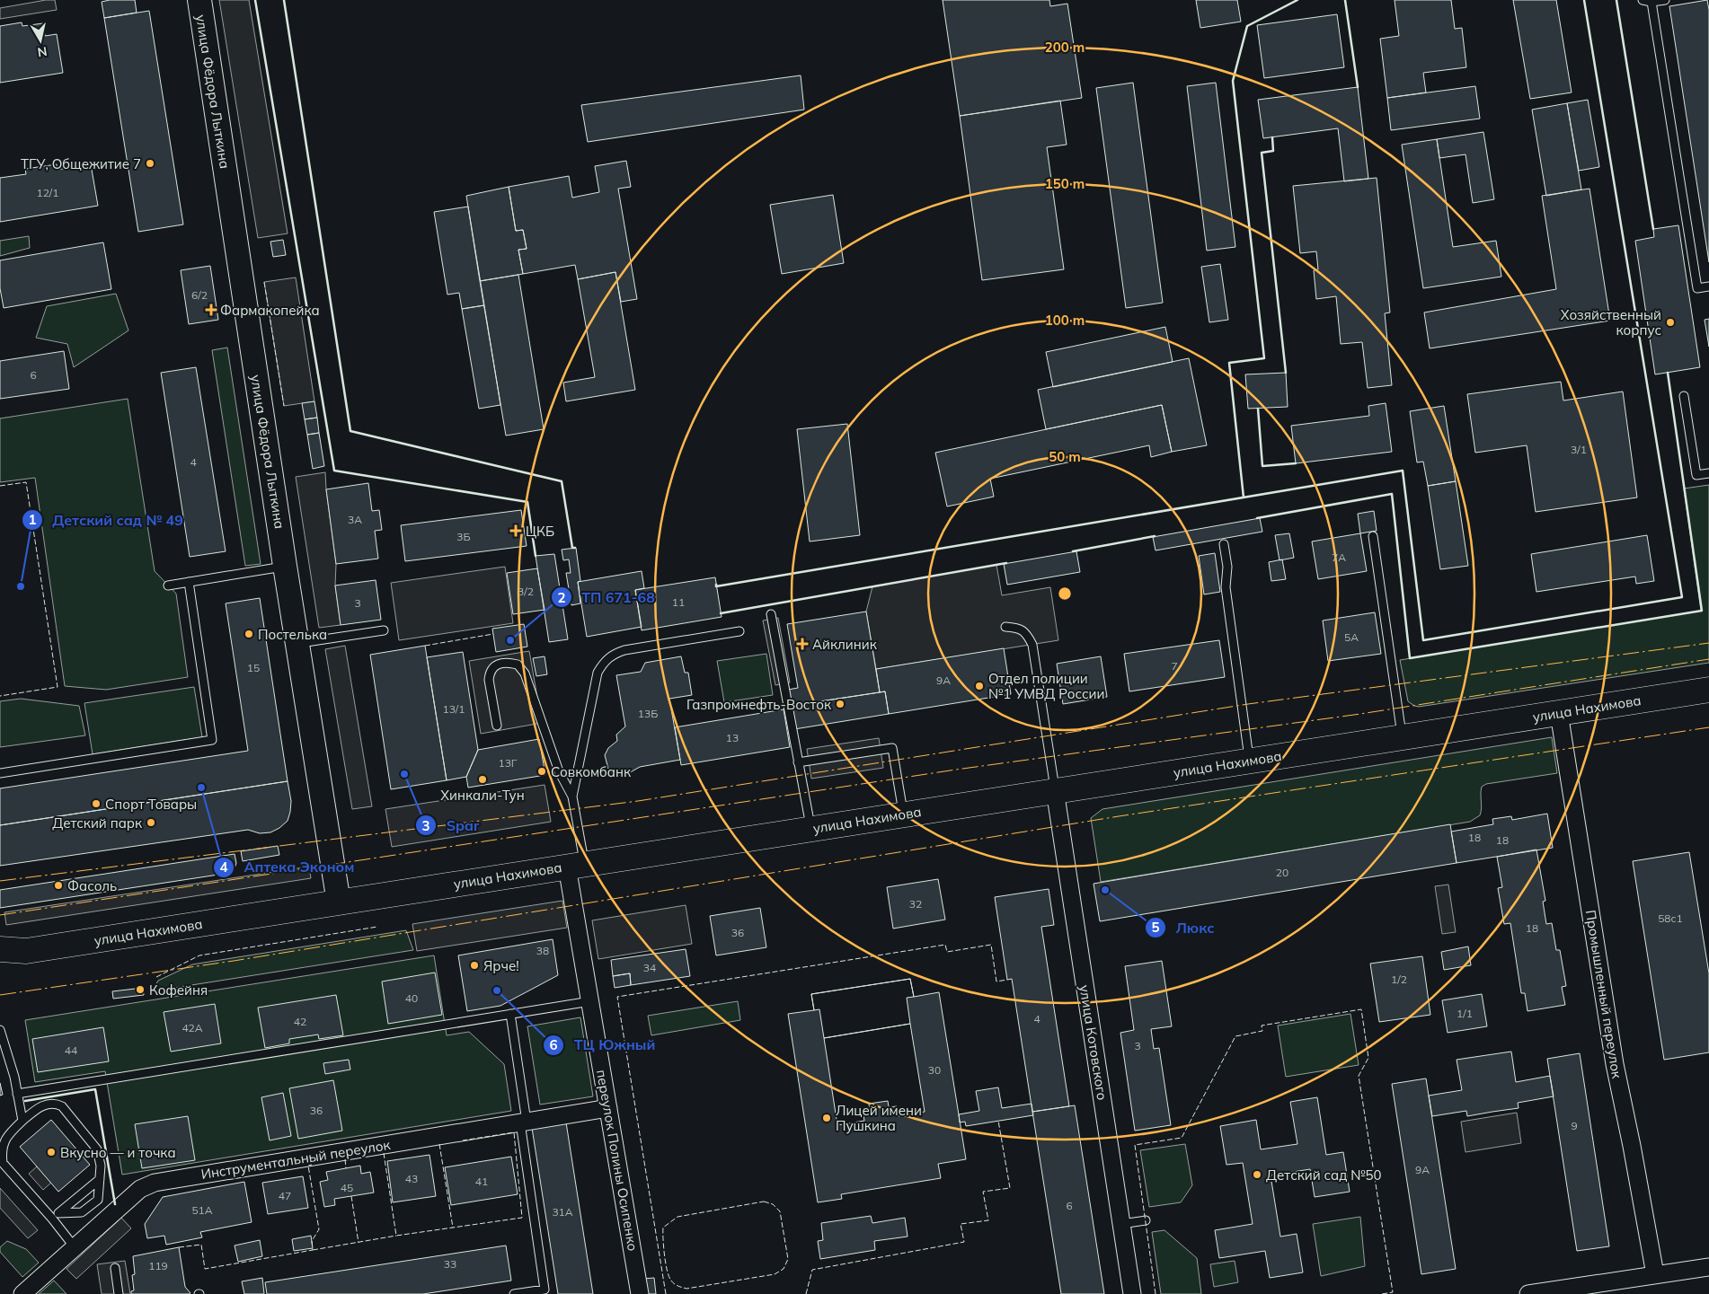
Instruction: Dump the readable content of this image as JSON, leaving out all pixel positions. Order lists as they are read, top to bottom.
{
  "streets": {
    "main road": ["улица Нахимова"],
    "street": [
      "улица Фёдора Лыткина",
      "Промышленный переулок",
      "улица Котовского",
      "Инструментальный переулок",
      "переулок Полины Осипенко"
    ]
  },
  "crossings": [
    ["улица Фёдора Лыткина", "улица Нахимова"],
    ["улица Нахимова", "Промышленный переулок"],
    ["улица Нахимова", "улица Котовского"],
    ["улица Нахимова", "переулок Полины Осипенко"],
    ["Инструментальный переулок", "переулок Полины Осипенко"]
  ],
  "places": {
    "other": [
      "ТГУ, Общежитие 7",
      "Хозяйственный корпус",
      "Детский сад № 49",
      "Постелька",
      "ТП 671-68",
      "Отдел полиции №1 УМВД России",
      "Газпромнефть-Восток",
      "Совкомбанк",
      "Spar",
      "Хинкали-Тун",
      "Аптека Эконом",
      "Спорт Товары",
      "Детский парк",
      "Фасоль",
      "Люкс",
      "Ярче!",
      "Кофейня",
      "ТЦ Южный",
      "Лицей имени Пушкина",
      "Вкусно — и точка",
      "Детский сад №50"
    ],
    "health": ["Фармакопейка", "ЦКБ", "Айклиник"]
  },
  "house_numbers": [
    "12/1",
    "6/2",
    "6",
    "3/1",
    "4",
    "3А",
    "3Б",
    "7А",
    "3/2",
    "11",
    "3",
    "5А",
    "7",
    "15",
    "9А",
    "13/1",
    "13Б",
    "13",
    "13Г",
    "18",
    "18",
    "20",
    "32",
    "58с1",
    "18",
    "36",
    "38",
    "34",
    "1/2",
    "40",
    "1/1",
    "4",
    "42",
    "42А",
    "3",
    "44",
    "30",
    "36",
    "9",
    "9А",
    "43",
    "41",
    "45",
    "47",
    "6",
    "51А",
    "31А",
    "33",
    "119"
  ],
  "north": "bottom",
  "rings": [
    "200 m",
    "150 m",
    "100 m",
    "50 m"
  ]
}
